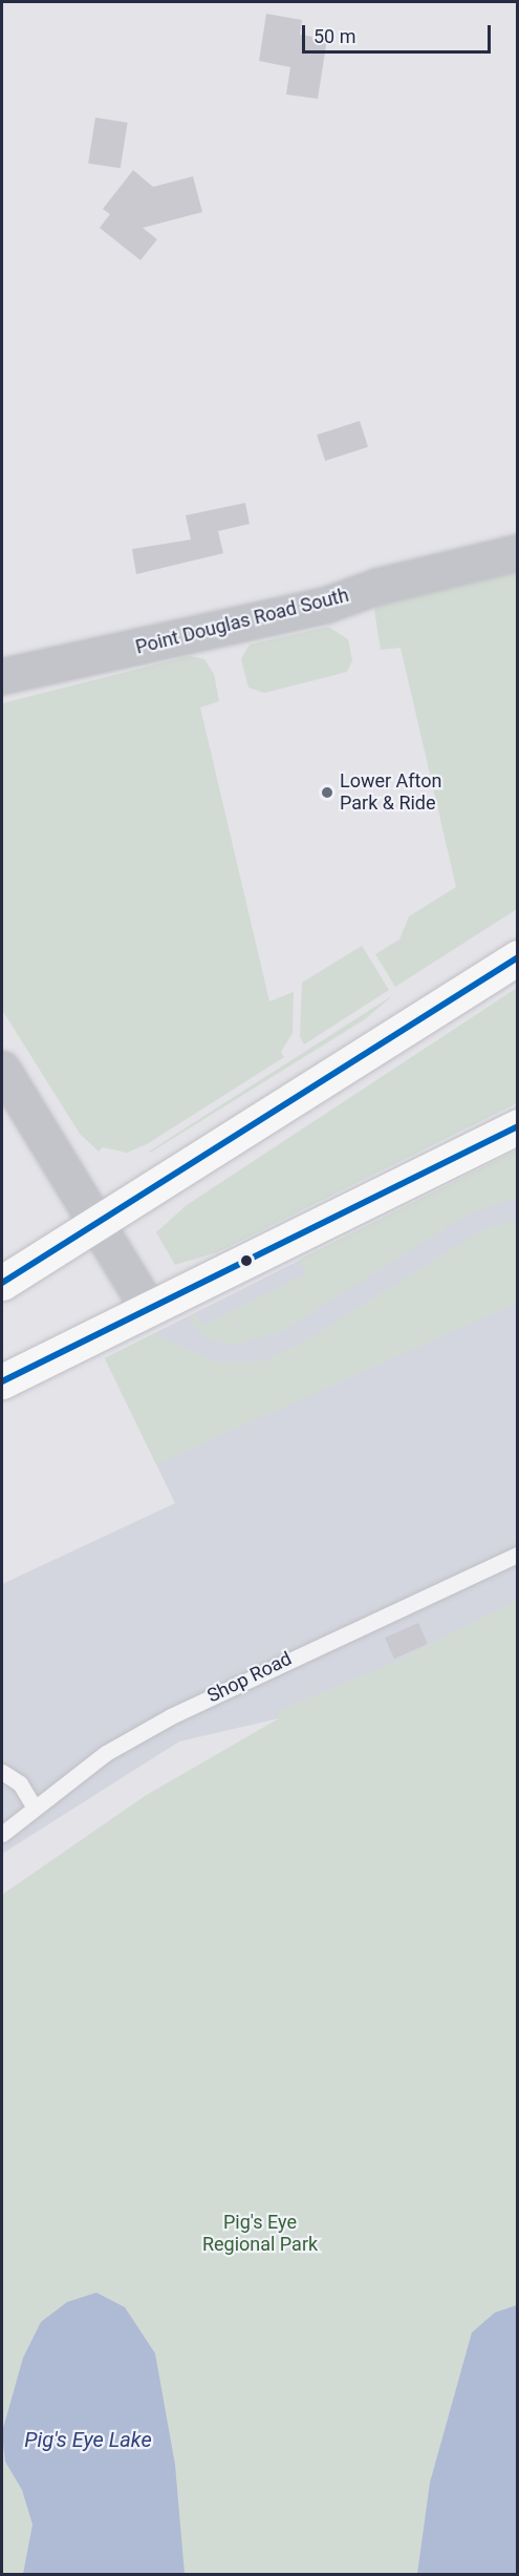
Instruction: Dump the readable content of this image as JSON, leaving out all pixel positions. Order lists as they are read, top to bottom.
{
  "streets": {
    "street": ["Point Douglas Road South"],
    "lane": ["Shop Road"]
  },
  "water": ["Pig's Eye Lake"],
  "parks": ["Pig's Eye Regional Park"],
  "places": ["Lower Afton Park & Ride"],
  "scale_bar": "50 m"
}
